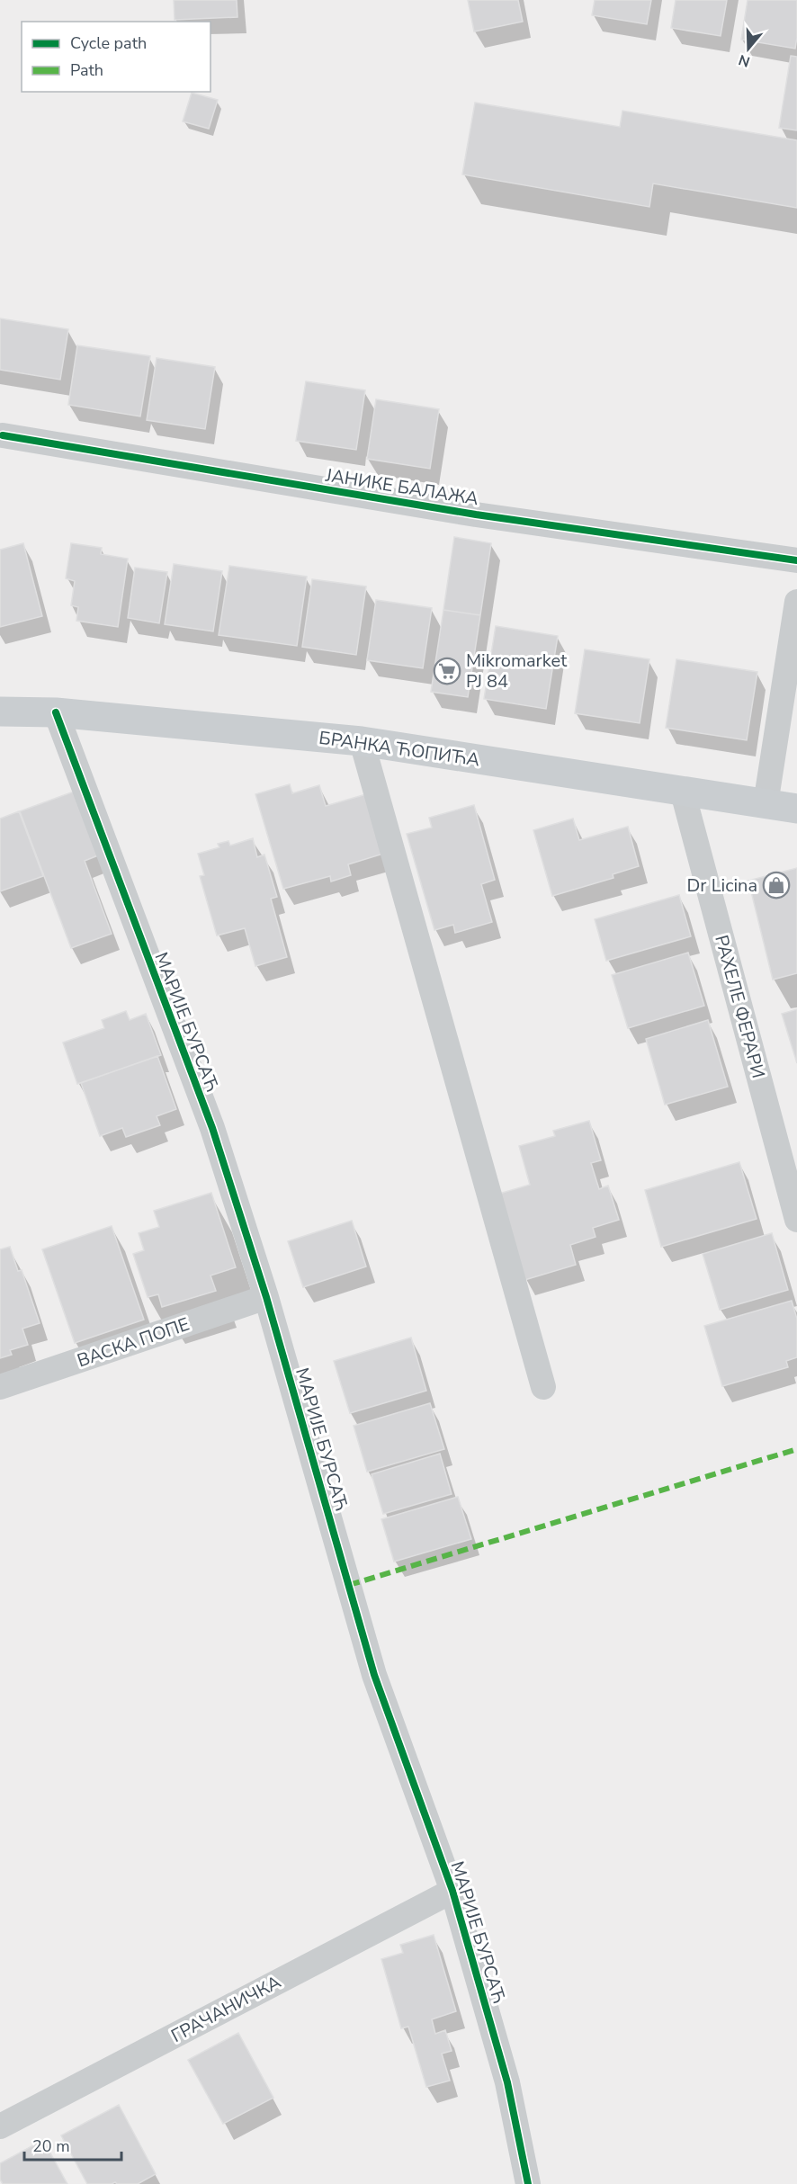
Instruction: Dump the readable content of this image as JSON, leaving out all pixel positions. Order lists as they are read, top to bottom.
{
  "streets": {
    "street": [
      "ЈАНИКЕ БАЛАЖА",
      "БРАНКА ЋОПИЋА",
      "РАХЕЛЕ ФЕРАРИ",
      "МАРИЈЕ БУРСАЋ",
      "ВАСКА ПОПЕ",
      "ГРАЧАНИЧКА"
    ]
  },
  "crossings": [
    ["БРАНКА ЋОПИЋА", "РАХЕЛЕ ФЕРАРИ"],
    ["БРАНКА ЋОПИЋА", "МАРИЈЕ БУРСАЋ"],
    ["МАРИЈЕ БУРСАЋ", "ВАСКА ПОПЕ"],
    ["МАРИЈЕ БУРСАЋ", "ГРАЧАНИЧКА"]
  ],
  "places": {
    "supermarket": ["Mikromarket PJ 84"],
    "shop": ["Dr Licina"]
  },
  "legend": ["Cycle path", "Path"],
  "scale_bar": "20 m",
  "north": "bottom"
}
